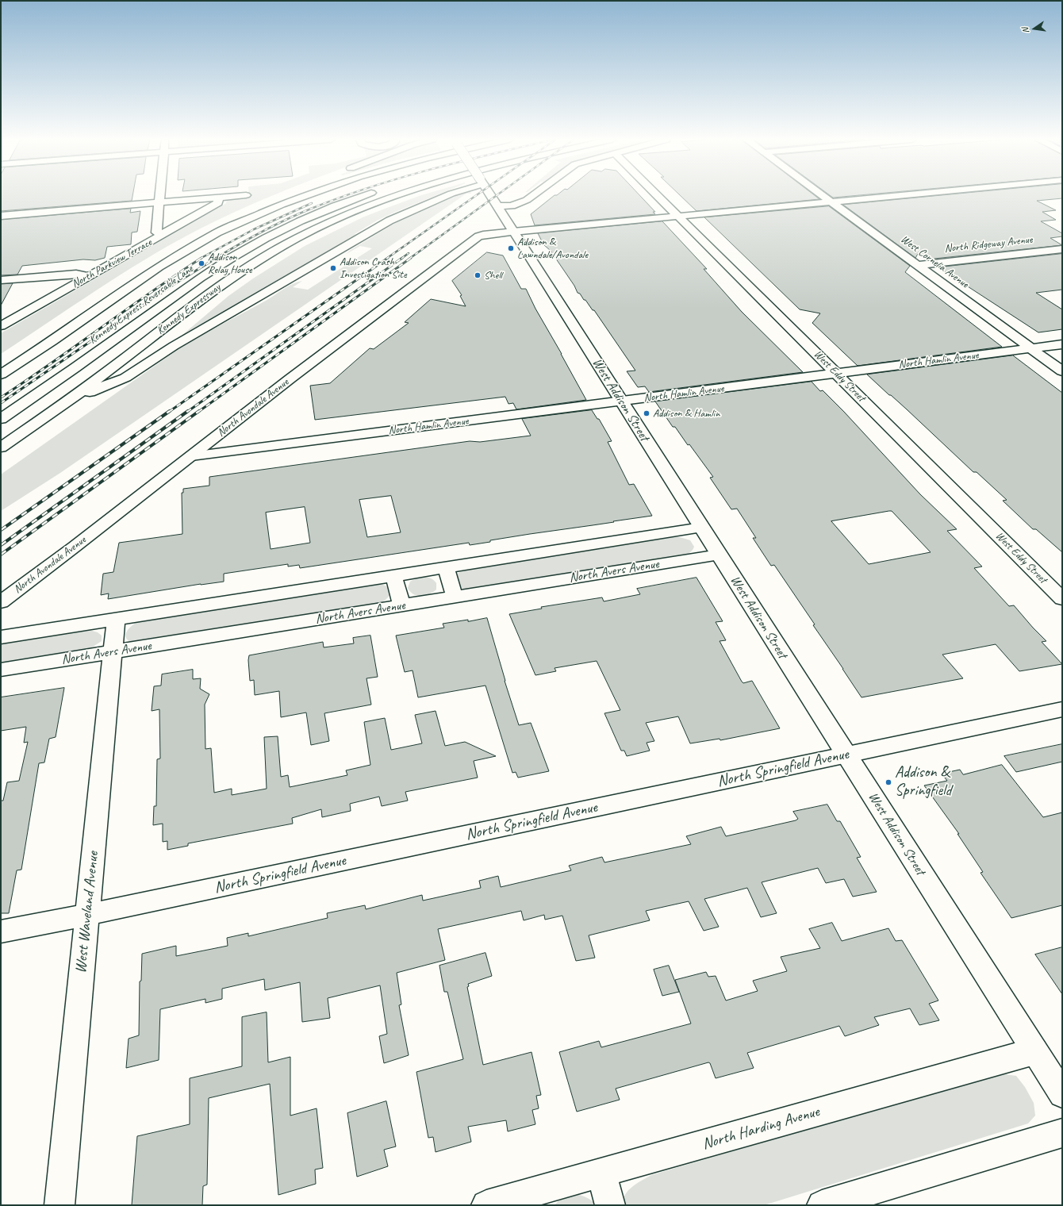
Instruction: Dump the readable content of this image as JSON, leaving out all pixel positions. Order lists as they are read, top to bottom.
{
  "streets": {
    "main road": [
      "North Ridgeway Avenue",
      "West Cornelia Avenue",
      "North Parkview Terrace",
      "Kennedy Express Reversable Lane",
      "Kennedy Expressway",
      "North Hamlin Avenue",
      "West Eddy Street",
      "West Addison Street",
      "North Avondale Avenue",
      "North Avers Avenue",
      "North Springfield Avenue",
      "West Waveland Avenue",
      "North Harding Avenue"
    ]
  },
  "crossings": [
    ["North Ridgeway Avenue", "West Cornelia Avenue"],
    ["West Cornelia Avenue", "North Hamlin Avenue"],
    ["West Cornelia Avenue", "North Avondale Avenue"],
    ["North Hamlin Avenue", "West Eddy Street"],
    ["North Hamlin Avenue", "West Addison Street"],
    ["North Hamlin Avenue", "North Avondale Avenue"],
    ["West Eddy Street", "North Avondale Avenue"],
    ["West Addison Street", "North Avondale Avenue"],
    ["West Addison Street", "North Avers Avenue"],
    ["West Addison Street", "North Springfield Avenue"],
    ["West Addison Street", "North Harding Avenue"],
    ["North Avers Avenue", "West Waveland Avenue"],
    ["North Springfield Avenue", "West Waveland Avenue"]
  ],
  "places": [
    "Addison & Lawndale/Avondale",
    "Addison Relay House",
    "Addison Crash Investigation Site",
    "Shell",
    "Addison & Hamlin",
    "Addison & Springfield"
  ],
  "north": "left"
}
